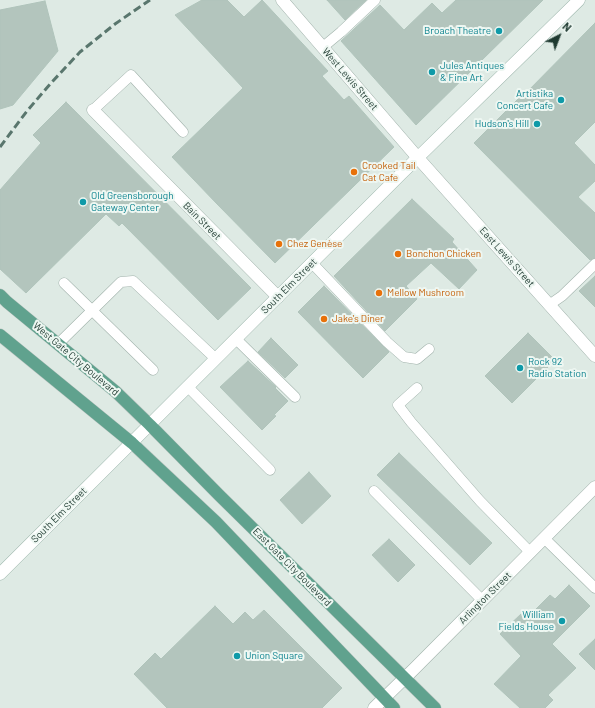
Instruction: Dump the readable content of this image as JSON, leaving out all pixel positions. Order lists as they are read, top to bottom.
{
  "streets": {
    "main road": ["West Gate City Boulevard", "East Gate City Boulevard"],
    "street": [
      "West Lewis Street",
      "Bain Street",
      "East Lewis Street",
      "South Elm Street",
      "Arlington Street"
    ]
  },
  "crossings": [
    ["West Lewis Street", "East Lewis Street"],
    ["West Lewis Street", "South Elm Street"],
    ["Bain Street", "South Elm Street"],
    ["East Lewis Street", "South Elm Street"],
    ["South Elm Street", "West Gate City Boulevard"],
    ["South Elm Street", "East Gate City Boulevard"],
    ["West Gate City Boulevard", "East Gate City Boulevard"],
    ["East Gate City Boulevard", "Arlington Street"]
  ],
  "places": [
    "Broach Theatre",
    "Jules Antiques & Fine Art",
    "Artistika Concert Cafe",
    "Hudson's Hill",
    "Crooked Tail Cat Cafe",
    "Old Greensborough Gateway Center",
    "Chez Genèse",
    "Bonchon Chicken",
    "Mellow Mushroom",
    "Jake's Diner",
    "Rock 92 Radio Station",
    "William Fields House",
    "Union Square"
  ],
  "north": "top right"
}
